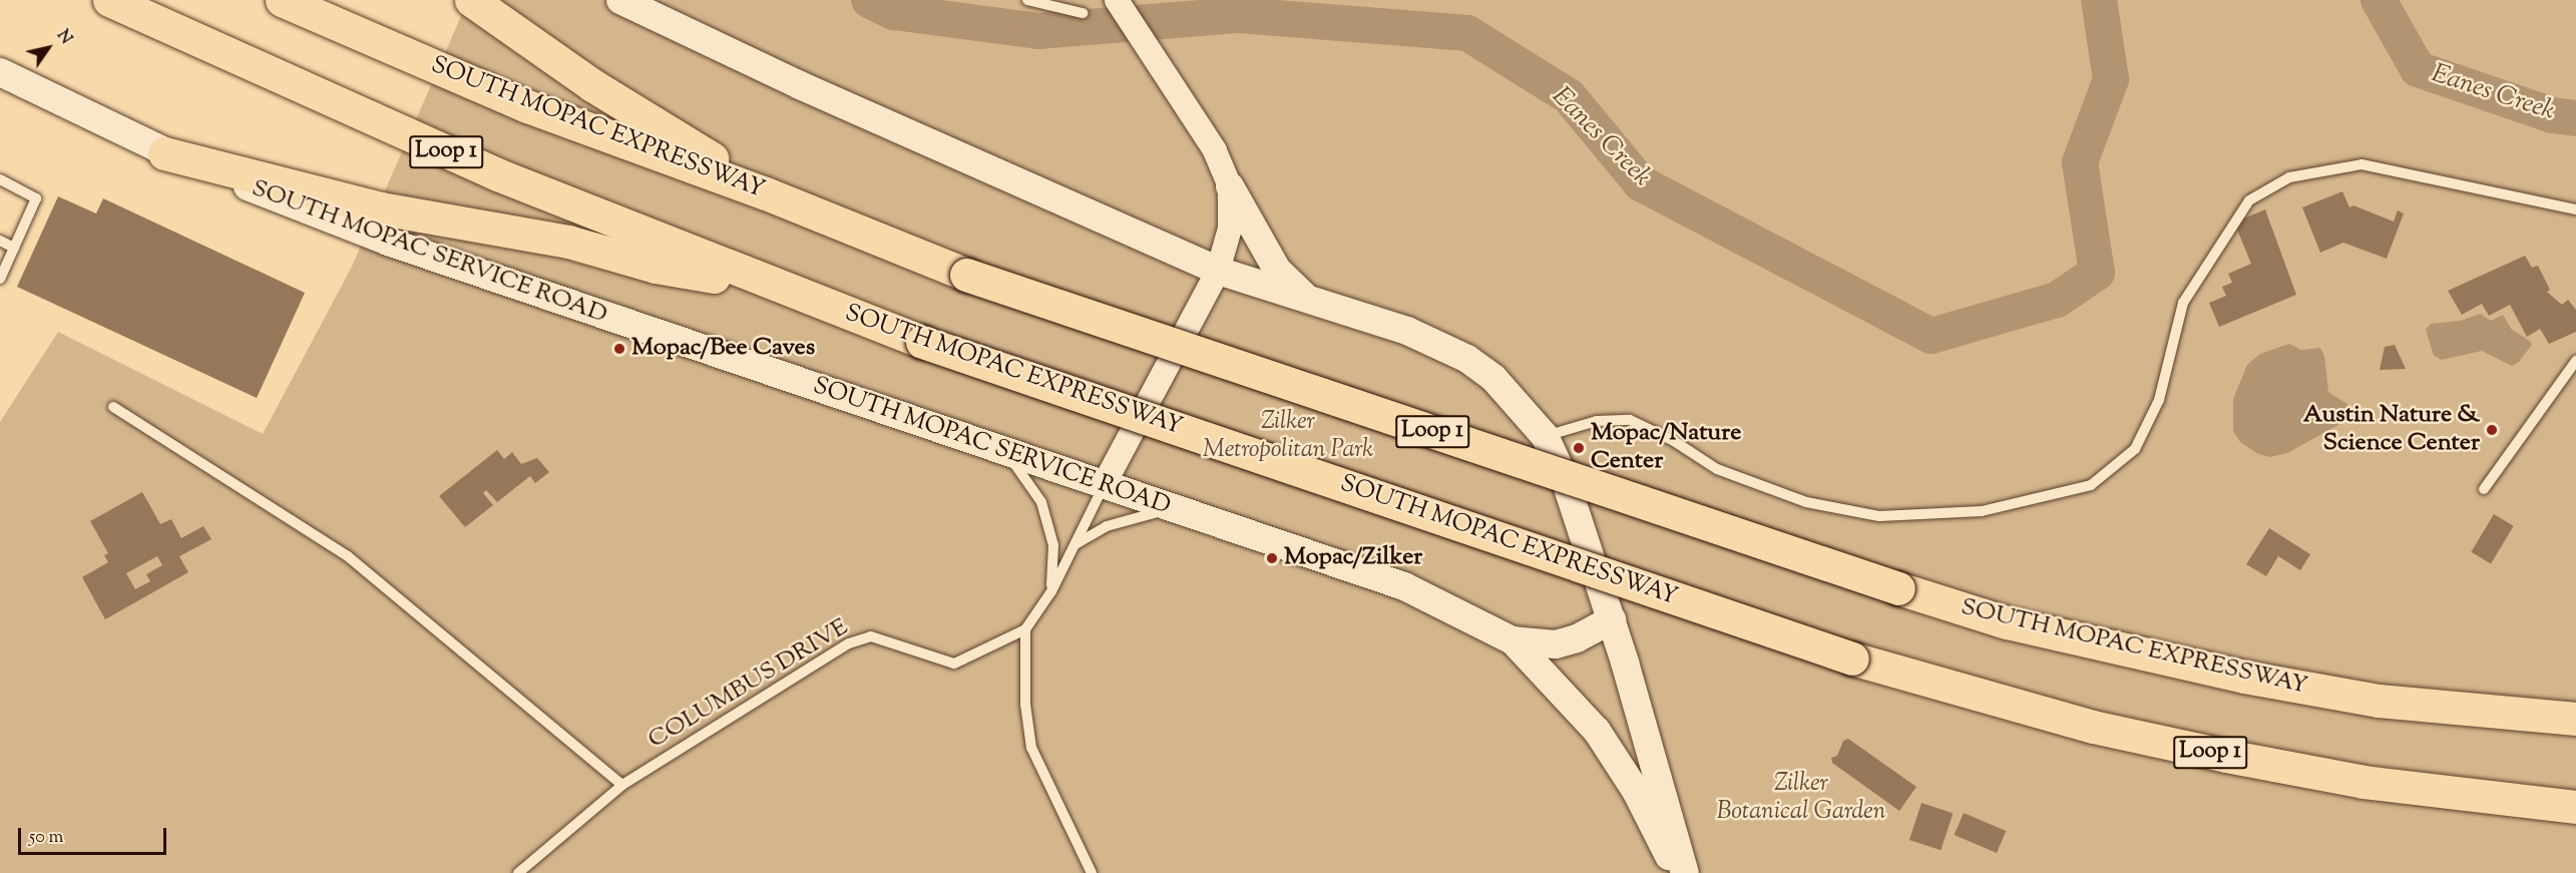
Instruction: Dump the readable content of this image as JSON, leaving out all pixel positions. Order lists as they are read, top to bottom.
{
  "streets": {
    "highway": ["SOUTH MOPAC EXPRESSWAY", "Loop 1"],
    "main road": ["SOUTH MOPAC SERVICE ROAD"],
    "lane": ["COLUMBUS DRIVE"]
  },
  "water": ["Eanes Creek"],
  "parks": ["Zilker Metropolitan Park", "Zilker Botanical Garden"],
  "places": [
    "Mopac/Bee Caves",
    "Austin Nature & Science Center",
    "Mopac/Nature Center",
    "Mopac/Zilker"
  ],
  "scale_bar": "50 m",
  "north": "top right"
}
